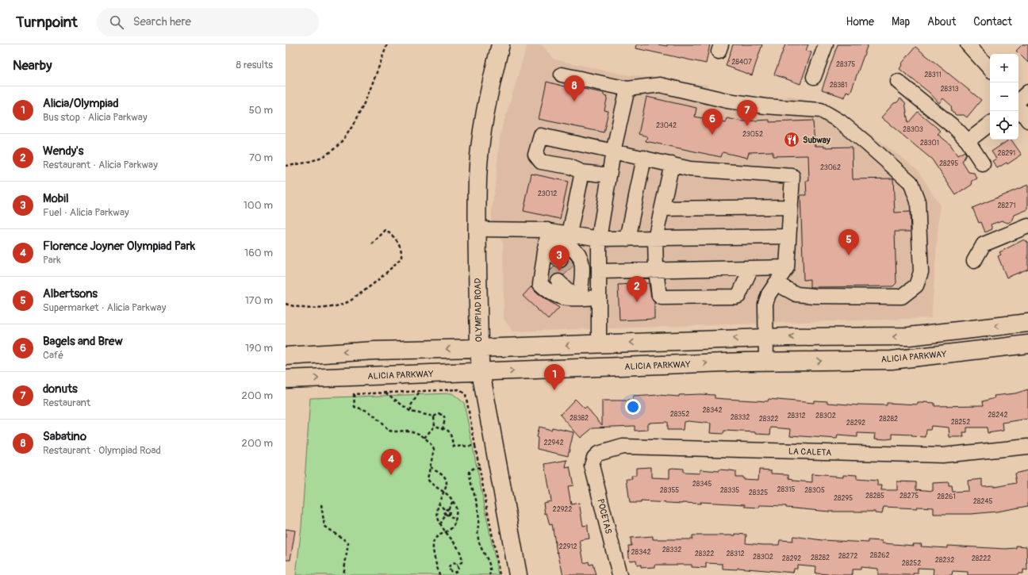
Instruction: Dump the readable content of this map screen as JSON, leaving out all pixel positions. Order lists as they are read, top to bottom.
{
  "streets": {
    "main road": ["OLYMPIAD ROAD", "ALICIA PARKWAY"],
    "street": ["LA CALETA", "POCETAS"]
  },
  "crossings": [
    ["OLYMPIAD ROAD", "ALICIA PARKWAY"],
    ["LA CALETA", "POCETAS"]
  ],
  "places": {
    "restaurant": ["Subway"]
  },
  "house_numbers": [
    "28407",
    "28375",
    "28311",
    "28381",
    "28313",
    "23042",
    "28303",
    "23052",
    "28301",
    "28291",
    "28295",
    "23062",
    "23012",
    "28271",
    "28342",
    "28352",
    "28242",
    "28312",
    "28302",
    "28332",
    "28382",
    "28322",
    "28282",
    "28252",
    "28292",
    "22942",
    "28345",
    "28315",
    "28355",
    "28335",
    "28305",
    "28325",
    "28285",
    "28275",
    "28261",
    "28295",
    "28245",
    "22922",
    "22912",
    "28332",
    "28342",
    "28322",
    "28312",
    "28262",
    "28272",
    "28302",
    "28282",
    "28292",
    "28222",
    "28232",
    "28252"
  ],
  "page": {
    "header": "Turnpoint",
    "search": "Search here",
    "nav": [
      "Home",
      "Map",
      "About",
      "Contact"
    ],
    "heading": ["Nearby", "8 results"],
    "map_buttons": ["+", "−"],
    "pins": [
      "8",
      "7",
      "6",
      "5",
      "3",
      "2",
      "1",
      "4"
    ],
    "list": [
      {
        "mark": "1",
        "name": "Alicia/Olympiad",
        "note": "Bus stop · Alicia Parkway",
        "value": "50 m"
      },
      {
        "mark": "2",
        "name": "Wendy's",
        "note": "Restaurant · Alicia Parkway",
        "value": "70 m"
      },
      {
        "mark": "3",
        "name": "Mobil",
        "note": "Fuel · Alicia Parkway",
        "value": "100 m"
      },
      {
        "mark": "4",
        "name": "Florence Joyner Olympiad Park",
        "note": "Park",
        "value": "160 m"
      },
      {
        "mark": "5",
        "name": "Albertsons",
        "note": "Supermarket · Alicia Parkway",
        "value": "170 m"
      },
      {
        "mark": "6",
        "name": "Bagels and Brew",
        "note": "Café",
        "value": "190 m"
      },
      {
        "mark": "7",
        "name": "donuts",
        "note": "Restaurant",
        "value": "200 m"
      },
      {
        "mark": "8",
        "name": "Sabatino",
        "note": "Restaurant · Olympiad Road",
        "value": "200 m"
      }
    ]
  }
}
